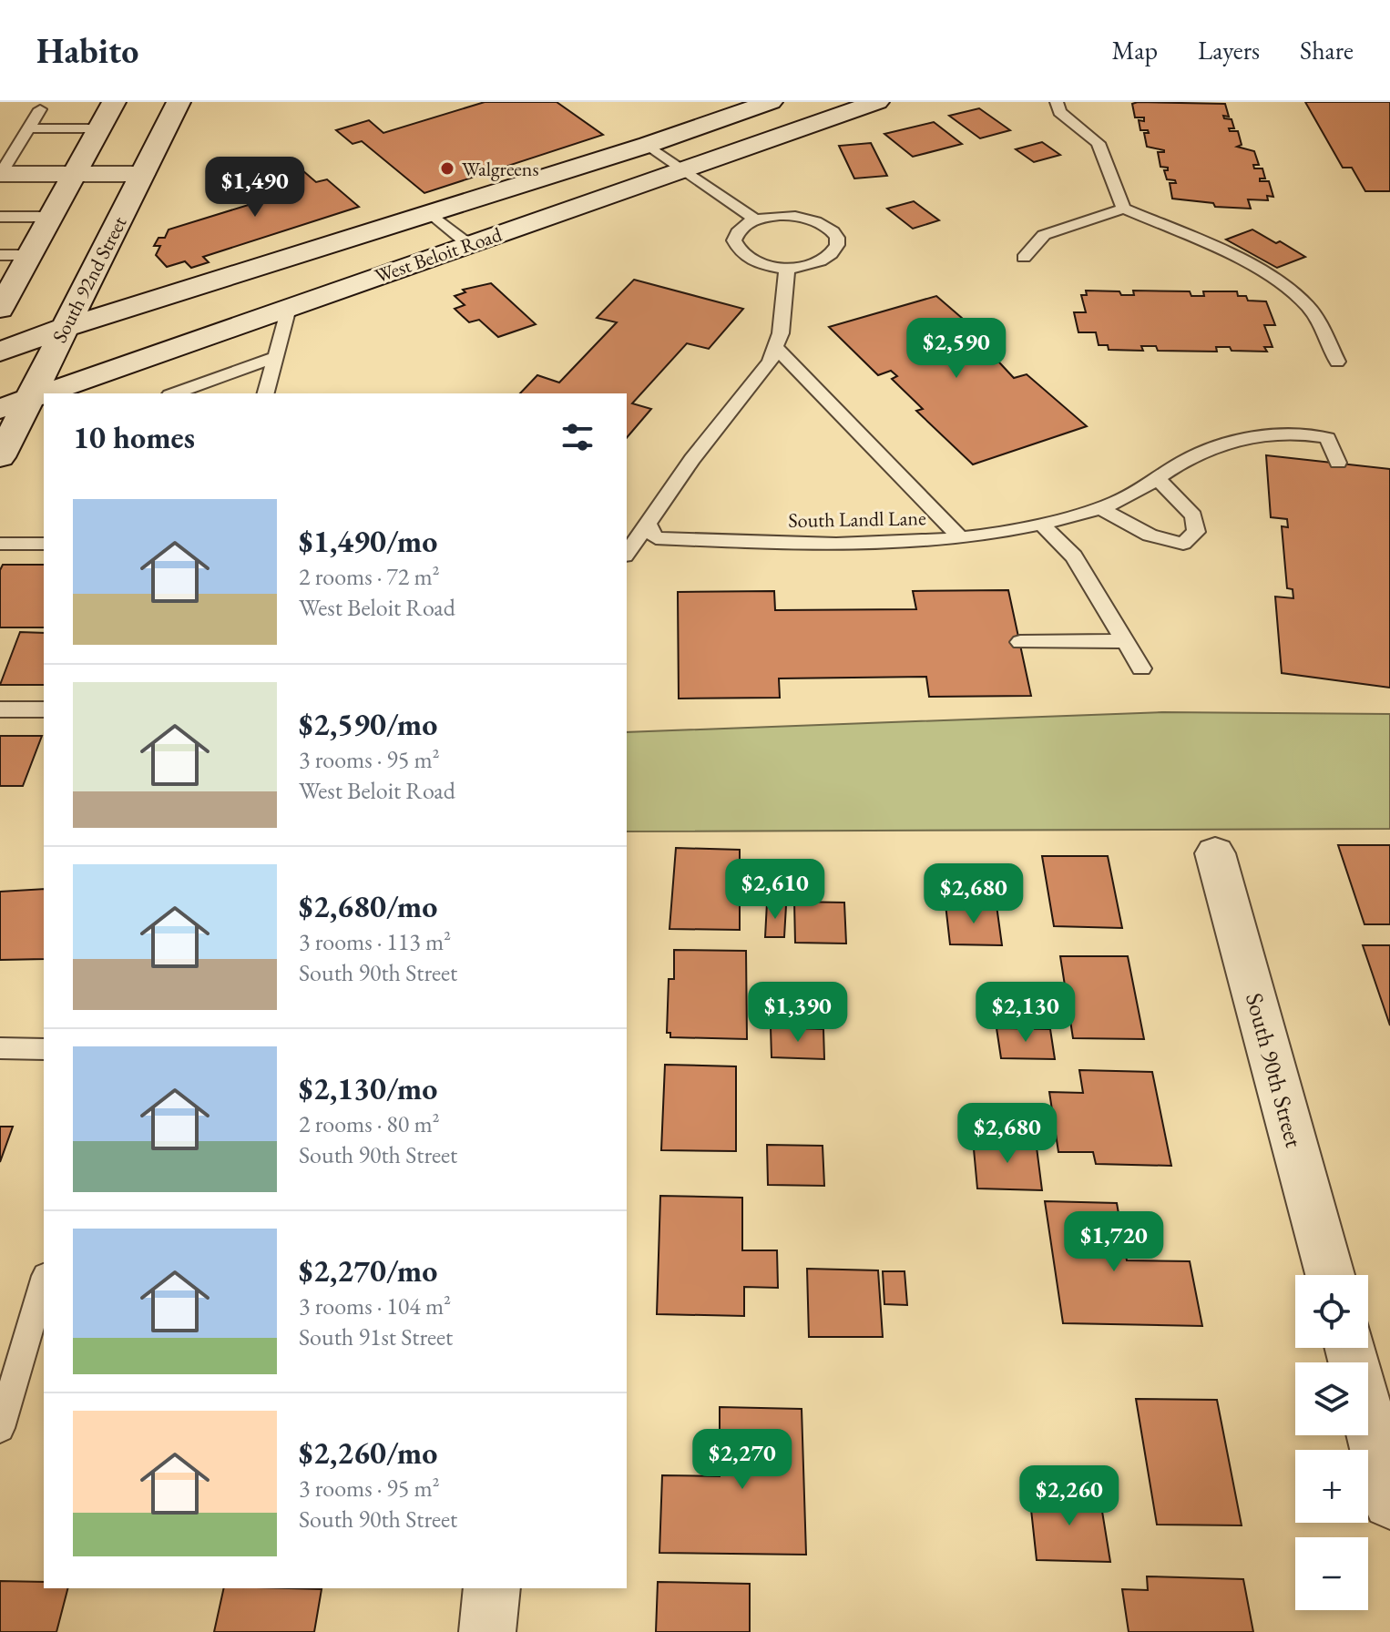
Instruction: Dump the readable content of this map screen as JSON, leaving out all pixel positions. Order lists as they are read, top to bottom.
{
  "streets": {
    "main road": ["West Beloit Road", "South 92nd Street", "South 90th Street"],
    "lane": ["South Landl Lane"]
  },
  "crossings": [
    ["West Beloit Road", "South 92nd Street"]
  ],
  "places": ["Walgreens"],
  "page": {
    "header": "Habito",
    "nav": ["Map", "Layers", "Share"],
    "price": [
      "$1,490",
      "$2,590",
      "$2,610",
      "$2,680",
      "$1,390",
      "$2,130",
      "$2,680",
      "$1,720",
      "$2,270",
      "$2,260"
    ],
    "heading": "10 homes",
    "list": [
      {
        "name": "$1,490/mo",
        "note": "2 rooms · 72 m² · West Beloit Road"
      },
      {
        "name": "$2,590/mo",
        "note": "3 rooms · 95 m² · West Beloit Road"
      },
      {
        "name": "$2,680/mo",
        "note": "3 rooms · 113 m² · South 90th Street"
      },
      {
        "name": "$2,130/mo",
        "note": "2 rooms · 80 m² · South 90th Street"
      },
      {
        "name": "$2,270/mo",
        "note": "3 rooms · 104 m² · South 91st Street"
      },
      {
        "name": "$2,260/mo",
        "note": "3 rooms · 95 m² · South 90th Street"
      }
    ],
    "map_buttons": ["+", "−"]
  }
}
